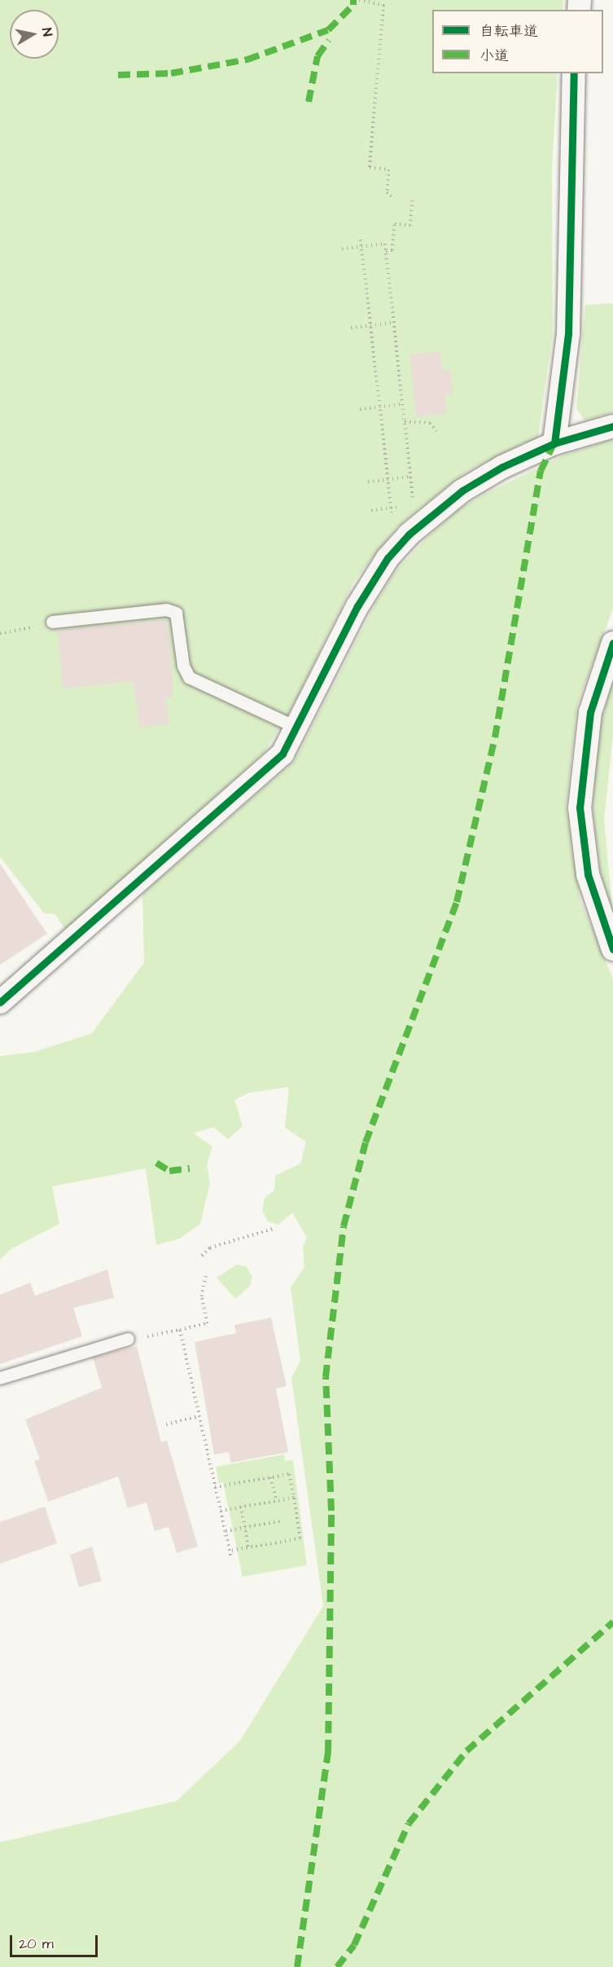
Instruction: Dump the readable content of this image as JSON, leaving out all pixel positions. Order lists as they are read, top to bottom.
{
  "legend": ["自転車道", "小道"],
  "scale_bar": "20 m",
  "north": "right"
}
